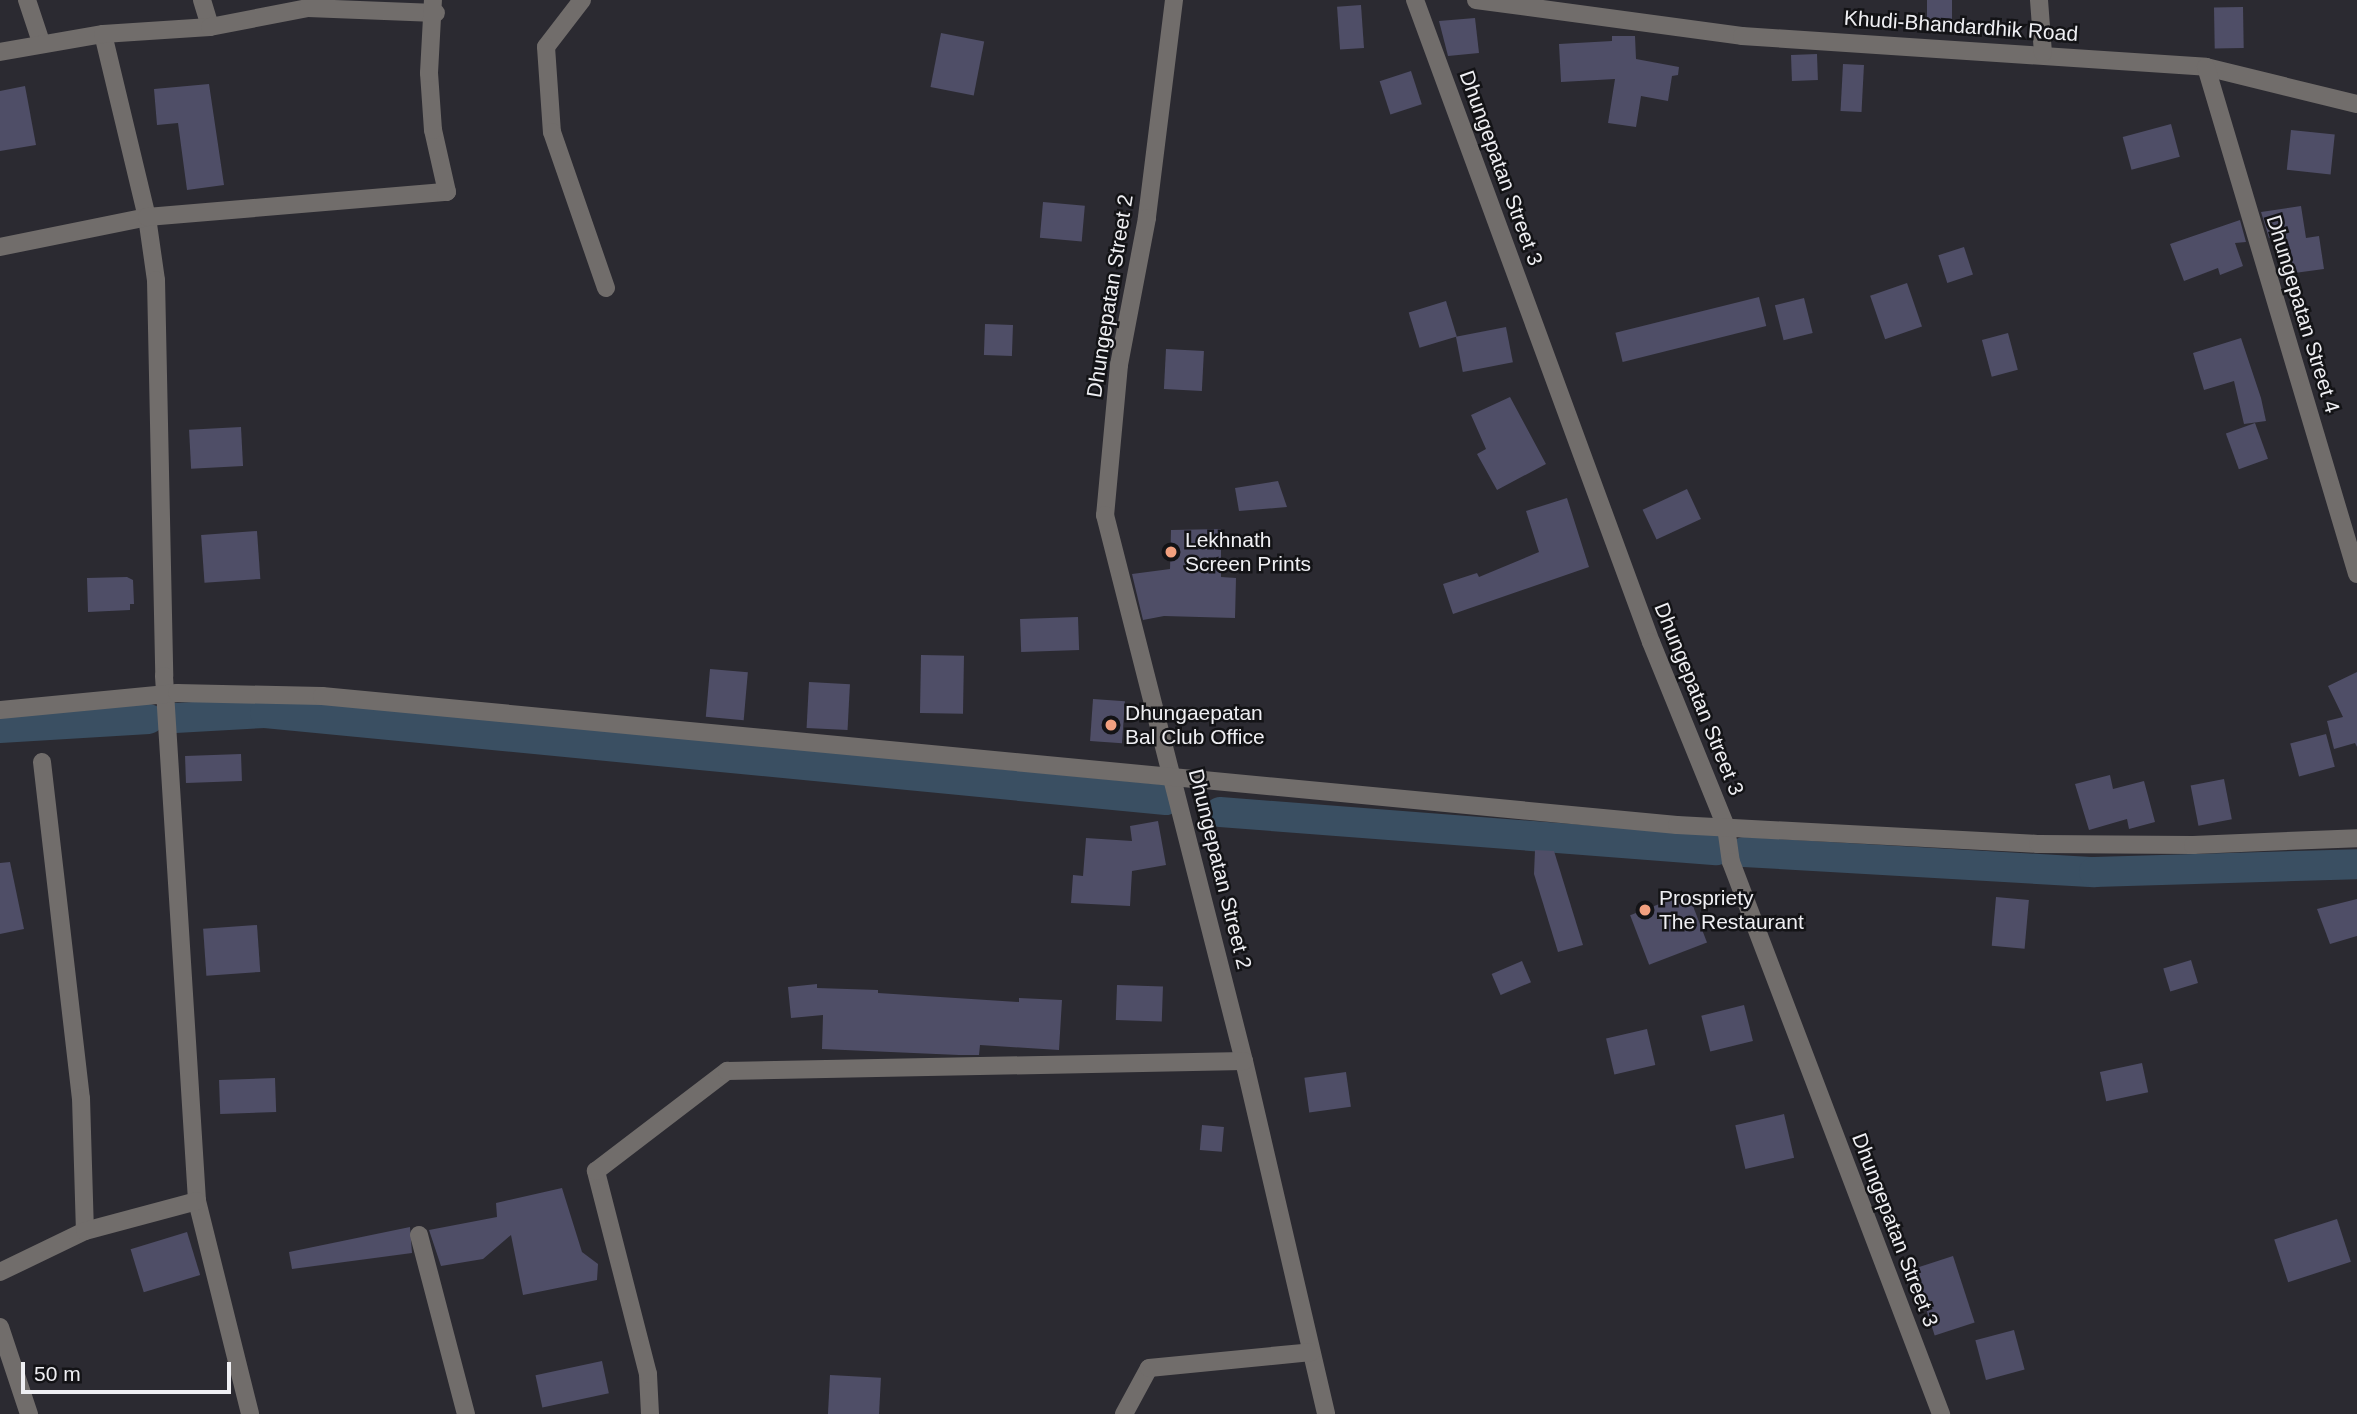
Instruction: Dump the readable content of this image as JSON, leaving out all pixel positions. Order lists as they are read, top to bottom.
{
  "streets": {
    "street": [
      "Khudi-Bhandardhik Road",
      "Dhungepatan Street 3",
      "Dhungepatan Street 2",
      "Dhungepatan Street 4"
    ]
  },
  "crossings": [
    ["Khudi-Bhandardhik Road", "Dhungepatan Street 4"]
  ],
  "places": ["Lekhnath Screen Prints", "Dhungaepatan Bal Club Office", "Prospriety The Restaurant"],
  "scale_bar": "50 m"
}
